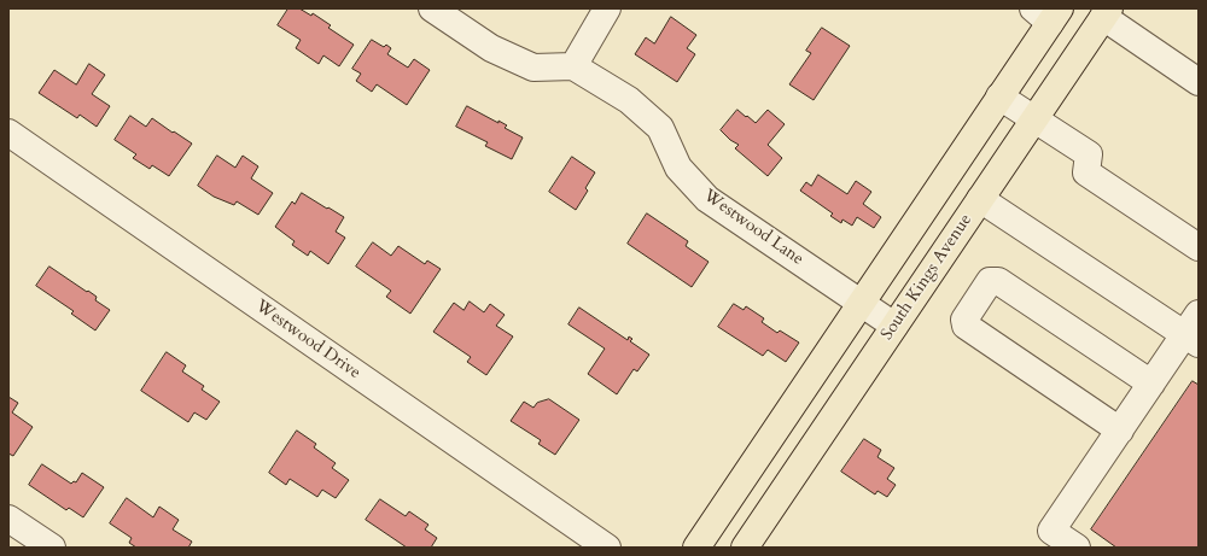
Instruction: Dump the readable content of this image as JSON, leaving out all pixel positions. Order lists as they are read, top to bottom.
{
  "streets": {
    "main road": ["South Kings Avenue"],
    "street": ["Westwood Lane", "Westwood Drive"]
  },
  "crossings": [
    ["Westwood Lane", "South Kings Avenue"]
  ]
}
